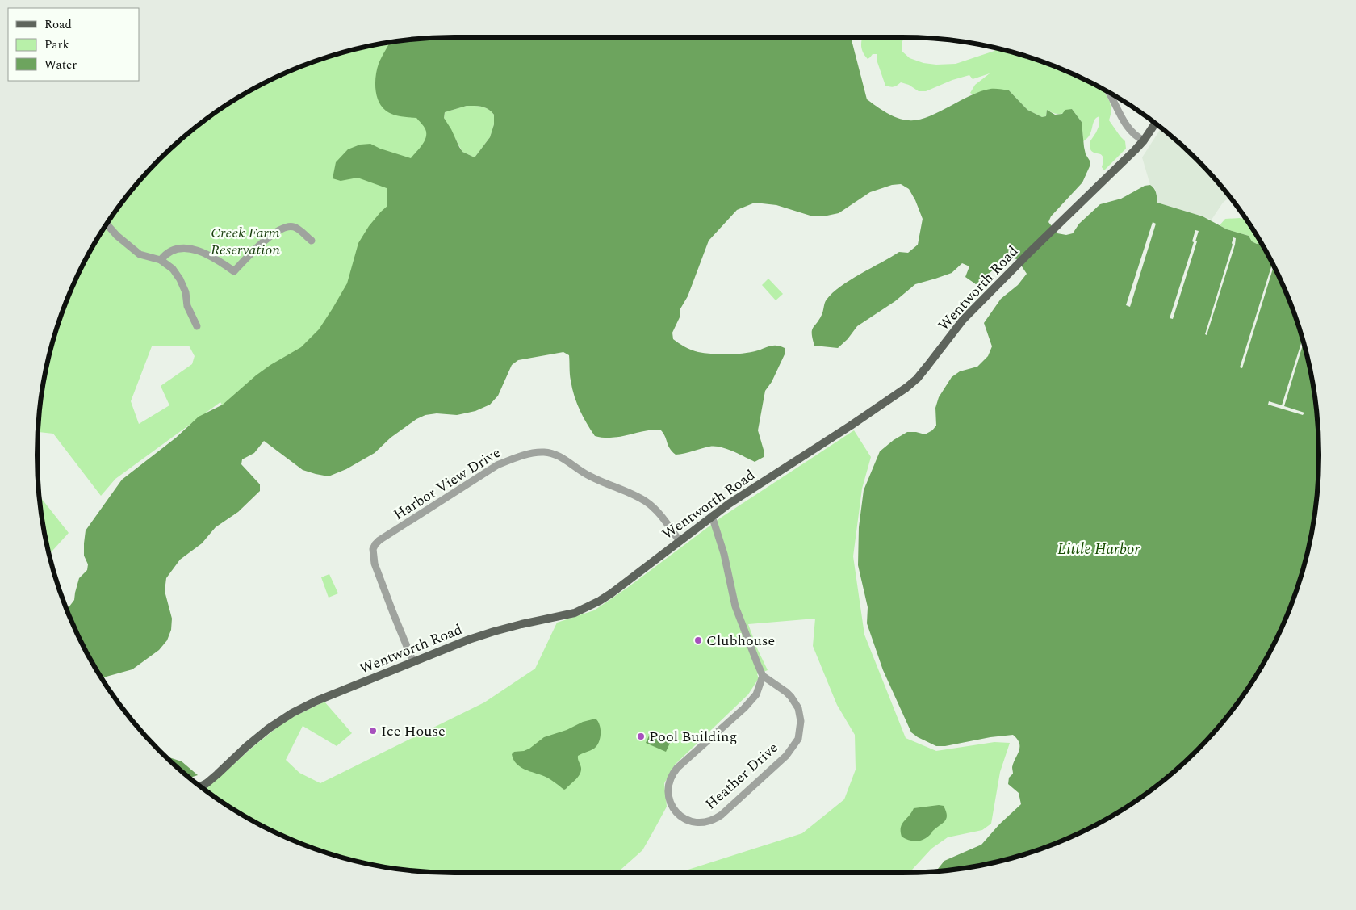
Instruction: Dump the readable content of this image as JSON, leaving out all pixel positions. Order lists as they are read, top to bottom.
{
  "streets": {
    "main road": ["Wentworth Road"],
    "street": ["Harbor View Drive", "Heather Drive"]
  },
  "crossings": [
    ["Wentworth Road", "Harbor View Drive"]
  ],
  "water": ["Little Harbor"],
  "parks": ["Creek Farm Reservation"],
  "places": ["Clubhouse", "Ice House", "Pool Building"],
  "legend": ["Road", "Park", "Water"]
}
